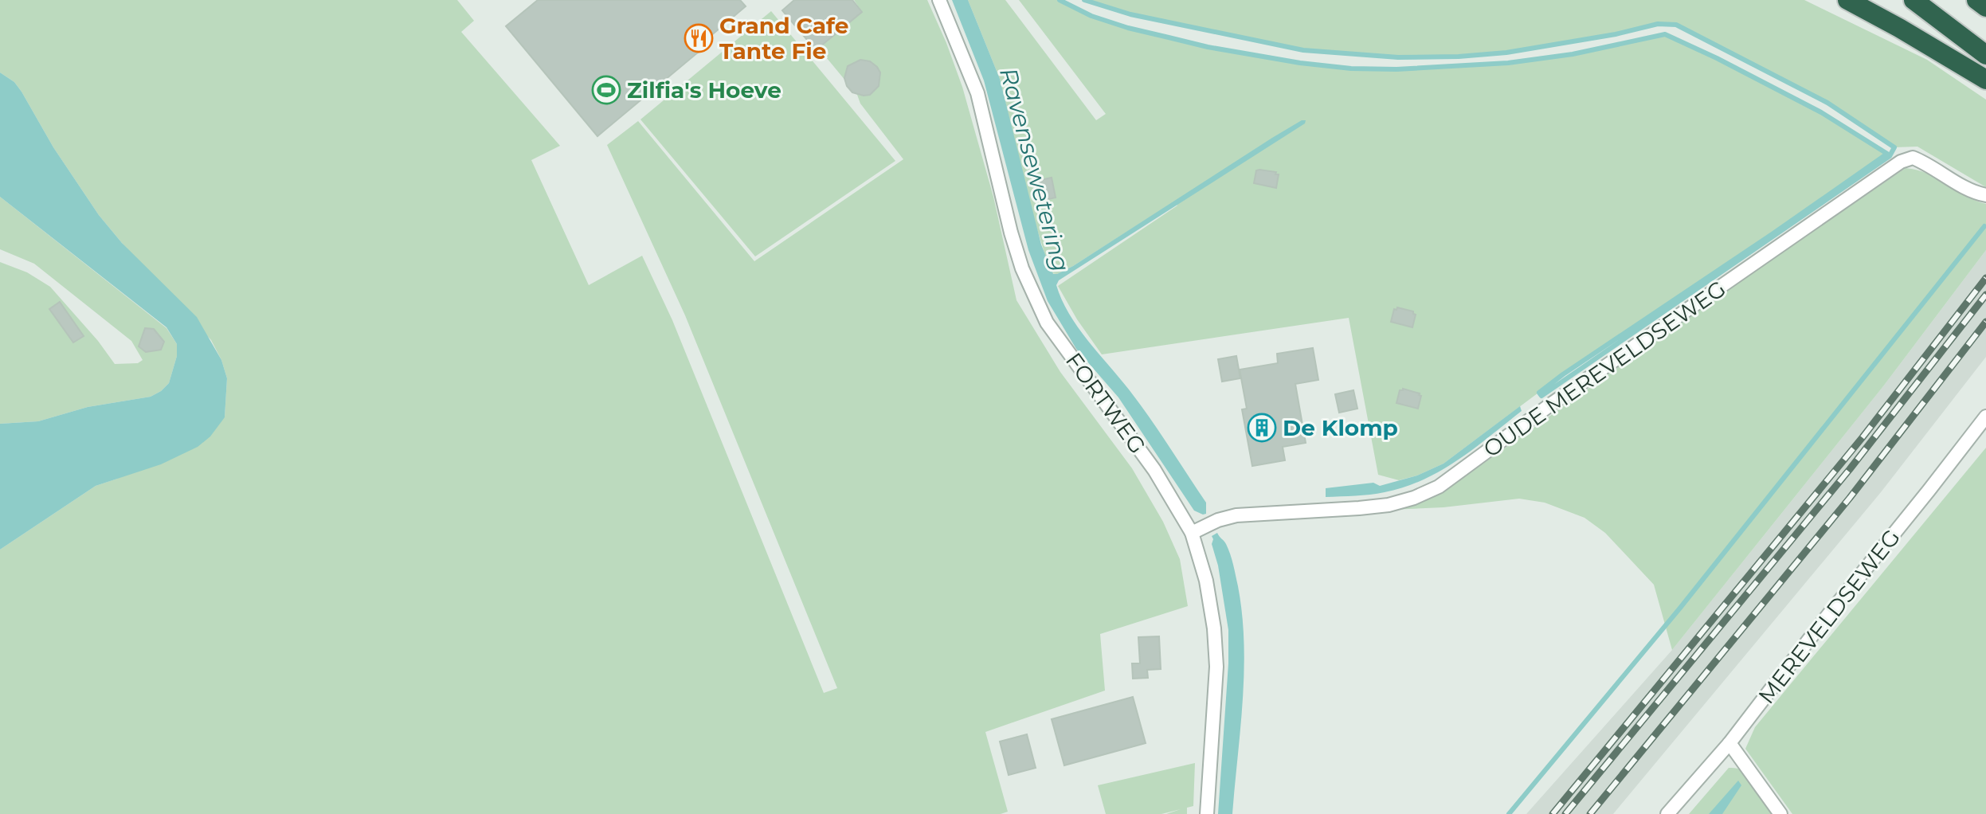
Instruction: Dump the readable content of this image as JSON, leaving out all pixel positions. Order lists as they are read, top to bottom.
{
  "streets": {
    "street": ["OUDE MEREVELDSEWEG", "FORTWEG", "MEREVELDSEWEG"]
  },
  "crossings": [
    ["OUDE MEREVELDSEWEG", "FORTWEG"]
  ],
  "water": ["Ravensewetering"],
  "places": {
    "restaurant": ["Grand Cafe Tante Fie"],
    "sports": ["Zilfia's Hoeve"],
    "building": ["De Klomp"]
  }
}
